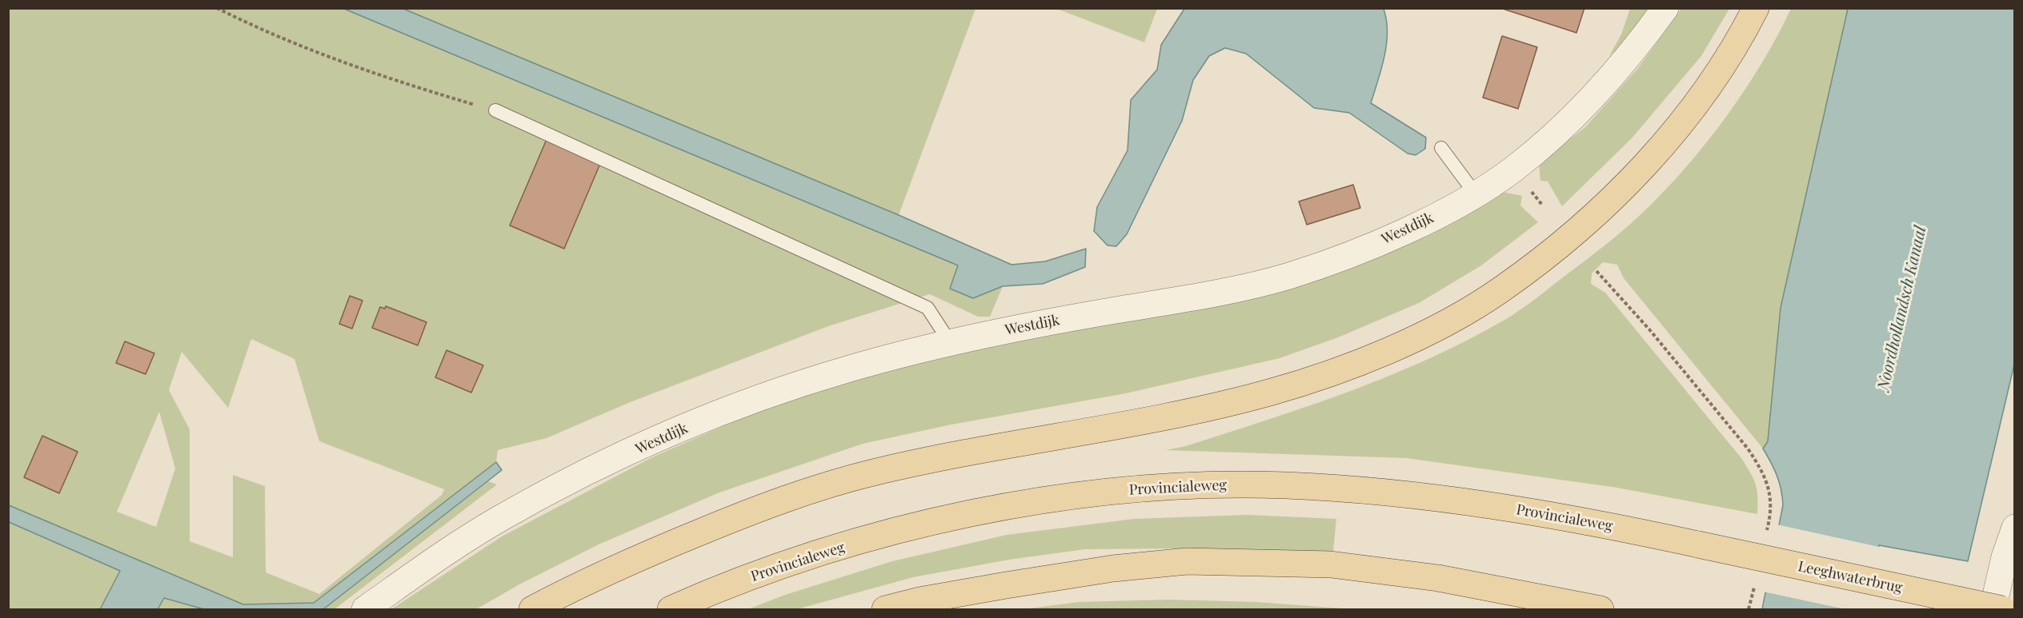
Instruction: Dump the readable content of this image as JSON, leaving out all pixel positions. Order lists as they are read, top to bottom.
{
  "streets": {
    "main road": ["Provincialeweg", "Leeghwaterbrug"],
    "street": ["Westdijk"]
  },
  "crossings": [
    ["Provincialeweg", "Leeghwaterbrug"]
  ],
  "water": ["Noordhollandsch Kanaal"]
}
